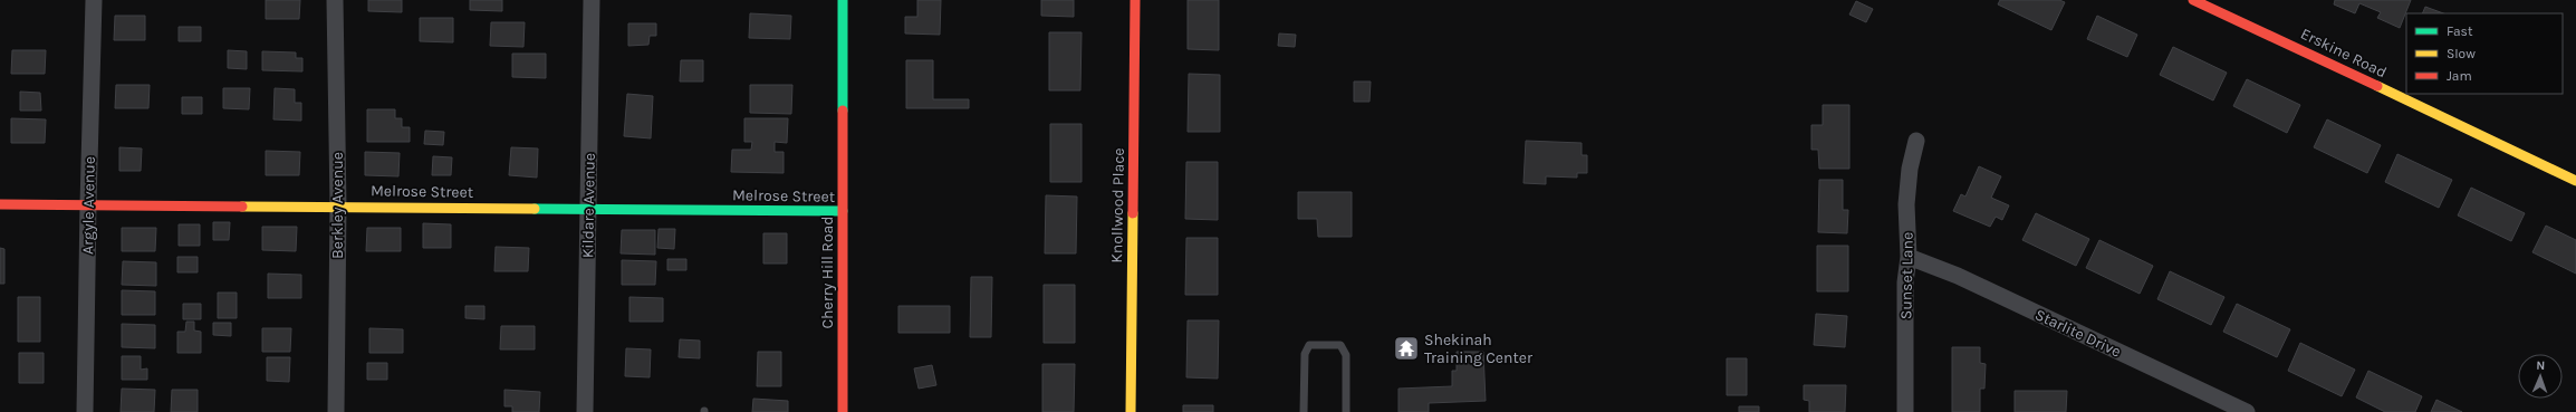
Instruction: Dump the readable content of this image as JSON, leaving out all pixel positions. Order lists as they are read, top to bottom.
{
  "streets": {
    "street": [
      "Erskine Road",
      "Melrose Street",
      "Argyle Avenue",
      "Berkley Avenue",
      "Kildare Avenue",
      "Knollwood Place",
      "Cherry Hill Road",
      "Sunset Lane",
      "Starlite Drive"
    ]
  },
  "crossings": [
    ["Melrose Street", "Argyle Avenue"],
    ["Melrose Street", "Berkley Avenue"],
    ["Melrose Street", "Kildare Avenue"],
    ["Melrose Street", "Cherry Hill Road"],
    ["Sunset Lane", "Starlite Drive"]
  ],
  "places": {
    "temple": ["Shekinah Training Center"]
  },
  "legend": ["Fast", "Slow", "Jam"],
  "north": "top"
}
